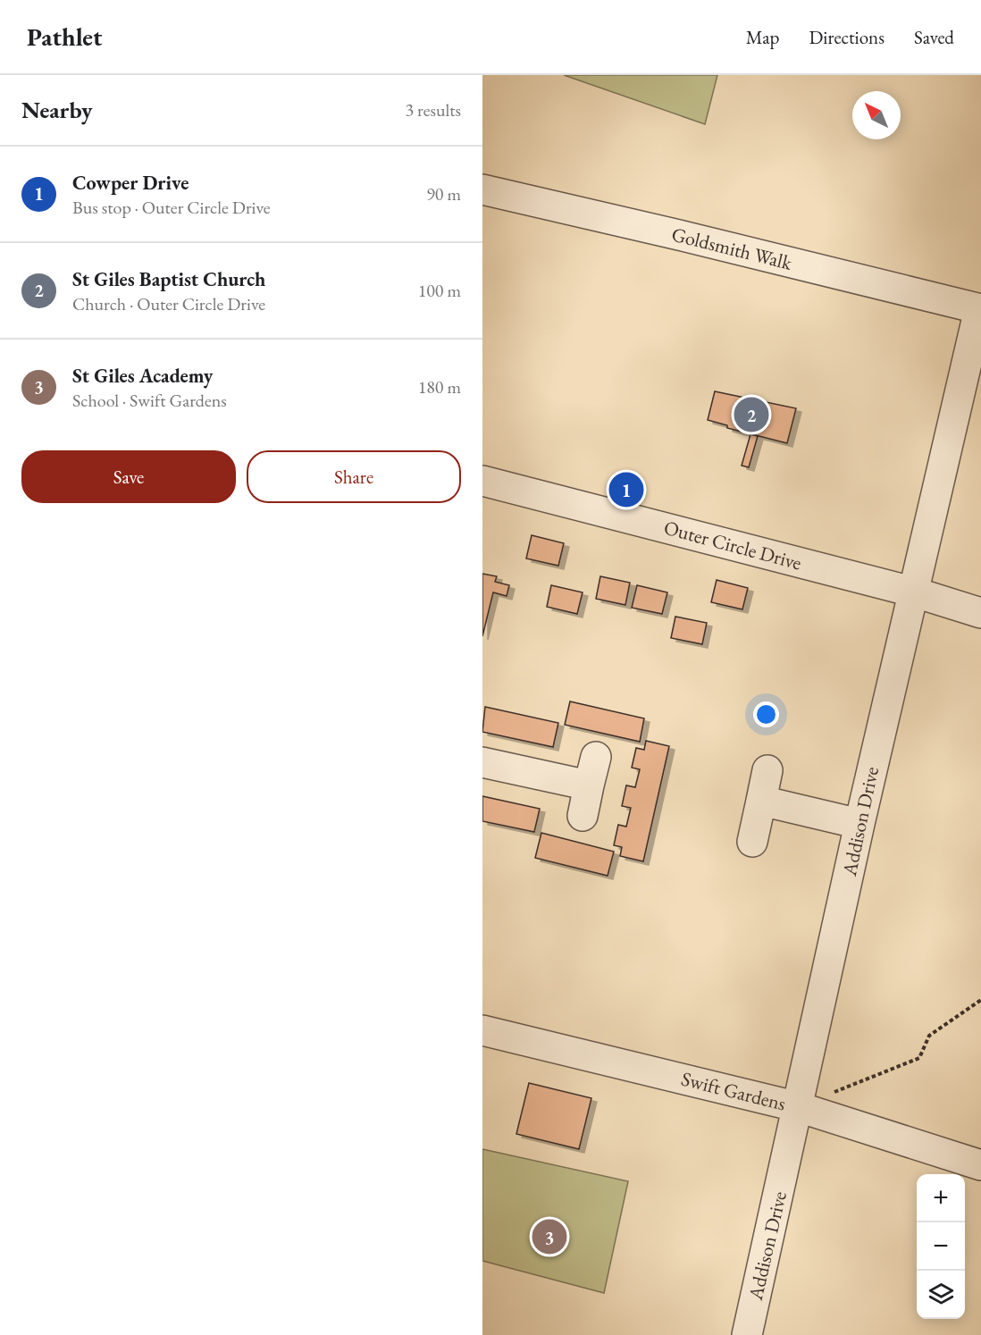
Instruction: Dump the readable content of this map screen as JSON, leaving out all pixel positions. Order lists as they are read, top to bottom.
{
  "streets": {
    "street": [
      "Goldsmith Walk",
      "Outer Circle Drive",
      "Addison Drive",
      "Swift Gardens"
    ]
  },
  "crossings": [
    ["Goldsmith Walk", "Addison Drive"],
    ["Outer Circle Drive", "Addison Drive"],
    ["Addison Drive", "Swift Gardens"]
  ],
  "north": "top left",
  "page": {
    "header": "Pathlet",
    "nav": ["Map", "Directions", "Saved"],
    "heading": ["Nearby", "3 results"],
    "list": [
      {
        "mark": "1",
        "name": "Cowper Drive",
        "note": "Bus stop · Outer Circle Drive",
        "value": "90 m"
      },
      {
        "mark": "2",
        "name": "St Giles Baptist Church",
        "note": "Church · Outer Circle Drive",
        "value": "100 m"
      },
      {
        "mark": "3",
        "name": "St Giles Academy",
        "note": "School · Swift Gardens",
        "value": "180 m"
      }
    ],
    "pins": ["2", "1", "3"],
    "buttons": ["Save", "Share"],
    "map_buttons": ["+", "−"]
  }
}
